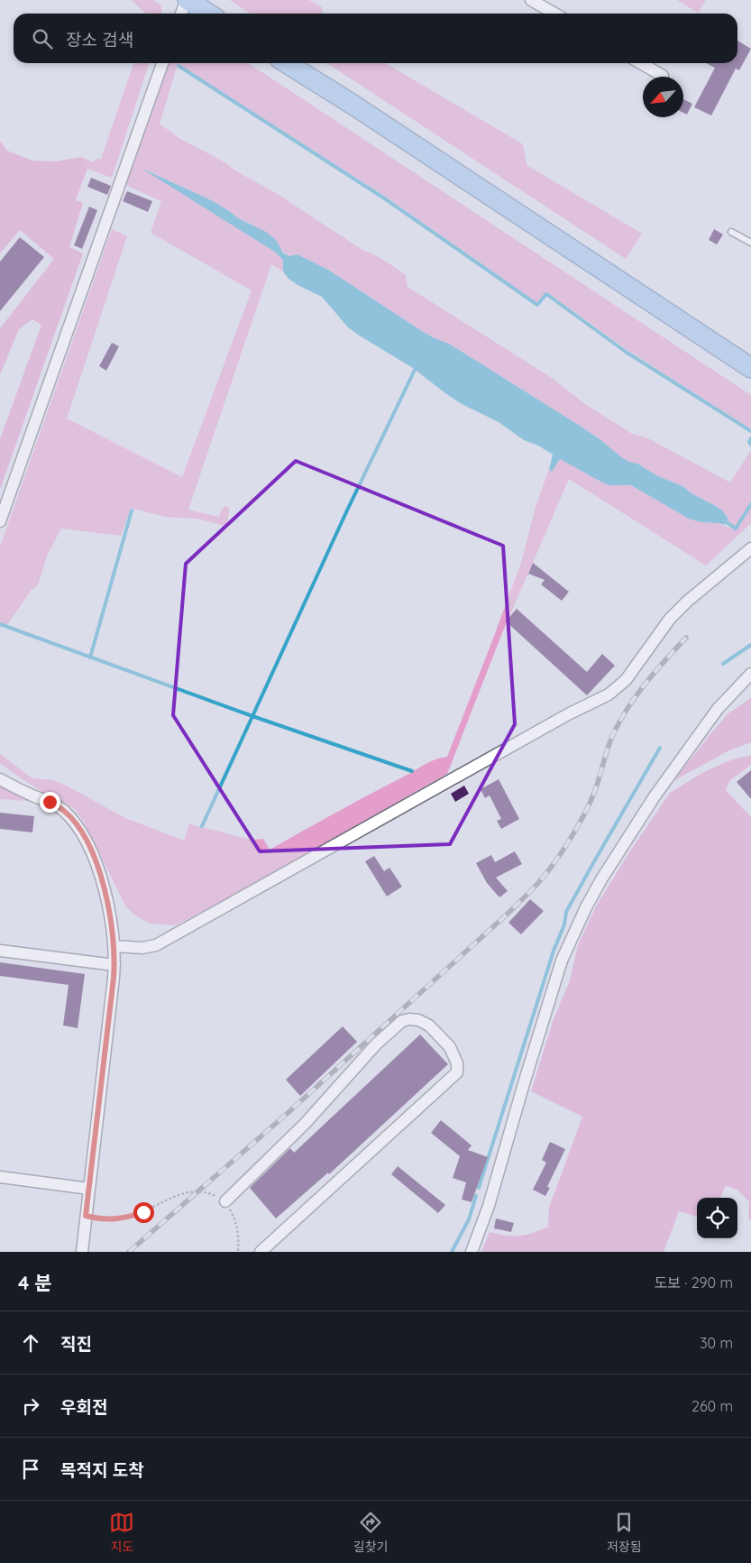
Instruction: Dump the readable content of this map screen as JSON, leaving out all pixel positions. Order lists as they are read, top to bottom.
{
  "north": "bottom left",
  "page": {
    "search": "장소 검색",
    "heading": ["4 분", "도보 · 290 m"],
    "list": [
      ["직진", "30 m"],
      ["우회전", "260 m"],
      "목적지 도착"
    ],
    "nav": ["지도", "길찾기", "저장됨"]
  }
}
